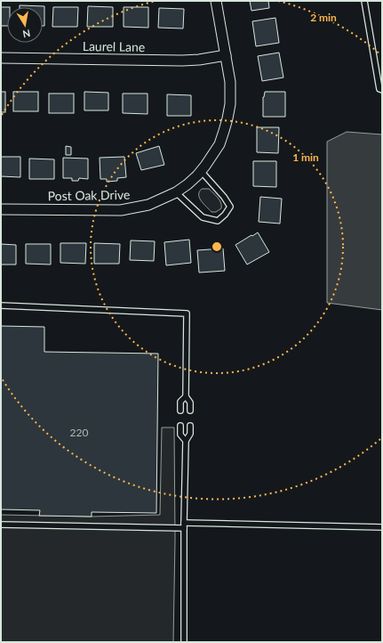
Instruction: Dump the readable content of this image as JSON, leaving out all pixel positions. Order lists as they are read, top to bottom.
{
  "streets": {
    "street": ["Laurel Lane", "Post Oak Drive"]
  },
  "crossings": [
    ["Laurel Lane", "Post Oak Drive"]
  ],
  "house_numbers": ["220"],
  "north": "bottom",
  "rings": ["2 min", "1 min"]
}
